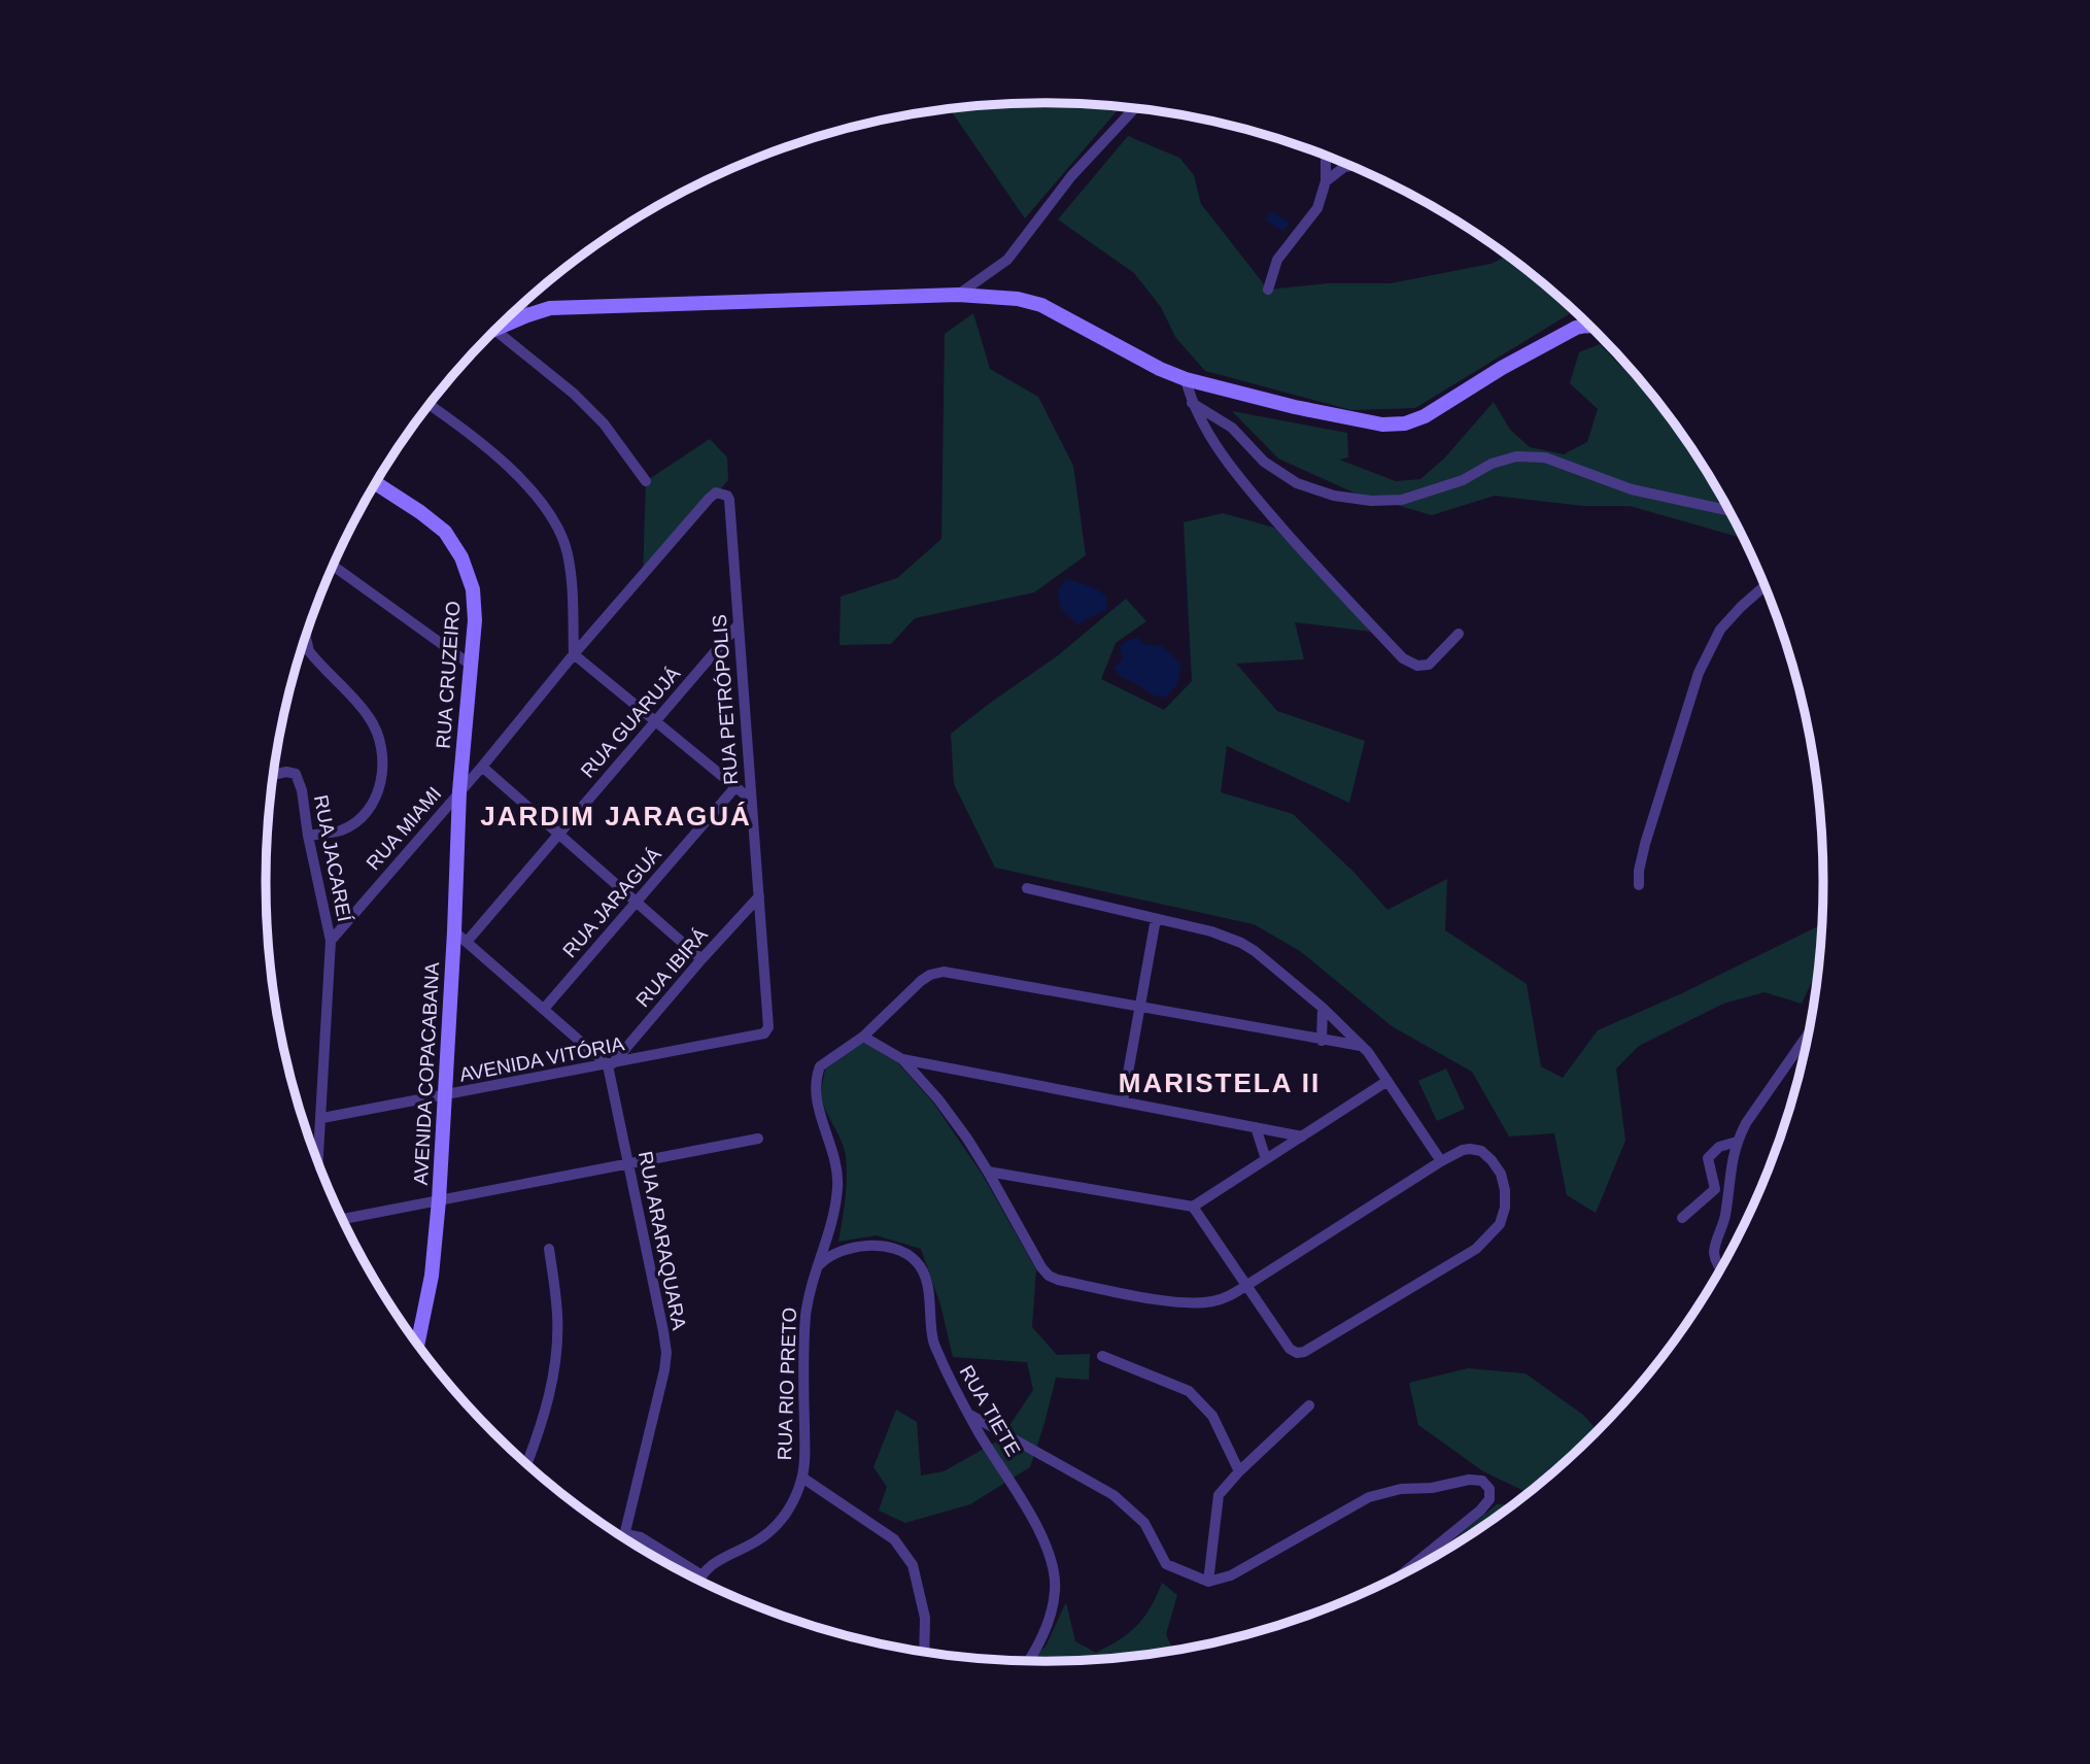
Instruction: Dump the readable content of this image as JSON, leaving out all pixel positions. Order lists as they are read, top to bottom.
{
  "streets": {
    "main road": ["RUA CRUZEIRO", "AVENIDA COPACABANA"],
    "street": [
      "RUA PETRÓPOLIS",
      "RUA GUARUJÁ",
      "RUA MIAMI",
      "RUA JACAREÍ",
      "RUA JARAGUÁ",
      "RUA IBIRÁ",
      "AVENIDA VITÓRIA",
      "RUA ARARAQUARA",
      "RUA RIO PRETO",
      "RUA TIETE"
    ]
  },
  "crossings": [
    ["RUA CRUZEIRO", "RUA MIAMI"],
    ["RUA CRUZEIRO", "AVENIDA COPACABANA"],
    ["RUA PETRÓPOLIS", "RUA GUARUJÁ"],
    ["RUA PETRÓPOLIS", "RUA MIAMI"],
    ["RUA PETRÓPOLIS", "RUA IBIRÁ"],
    ["RUA PETRÓPOLIS", "AVENIDA VITÓRIA"],
    ["RUA MIAMI", "RUA JACAREÍ"],
    ["RUA MIAMI", "AVENIDA COPACABANA"],
    ["RUA IBIRÁ", "AVENIDA VITÓRIA"],
    ["RUA IBIRÁ", "RUA ARARAQUARA"],
    ["AVENIDA VITÓRIA", "AVENIDA COPACABANA"],
    ["AVENIDA VITÓRIA", "RUA ARARAQUARA"],
    ["RUA RIO PRETO", "RUA TIETE"]
  ],
  "districts": ["JARDIM JARAGUÁ", "MARISTELA II"]
}
